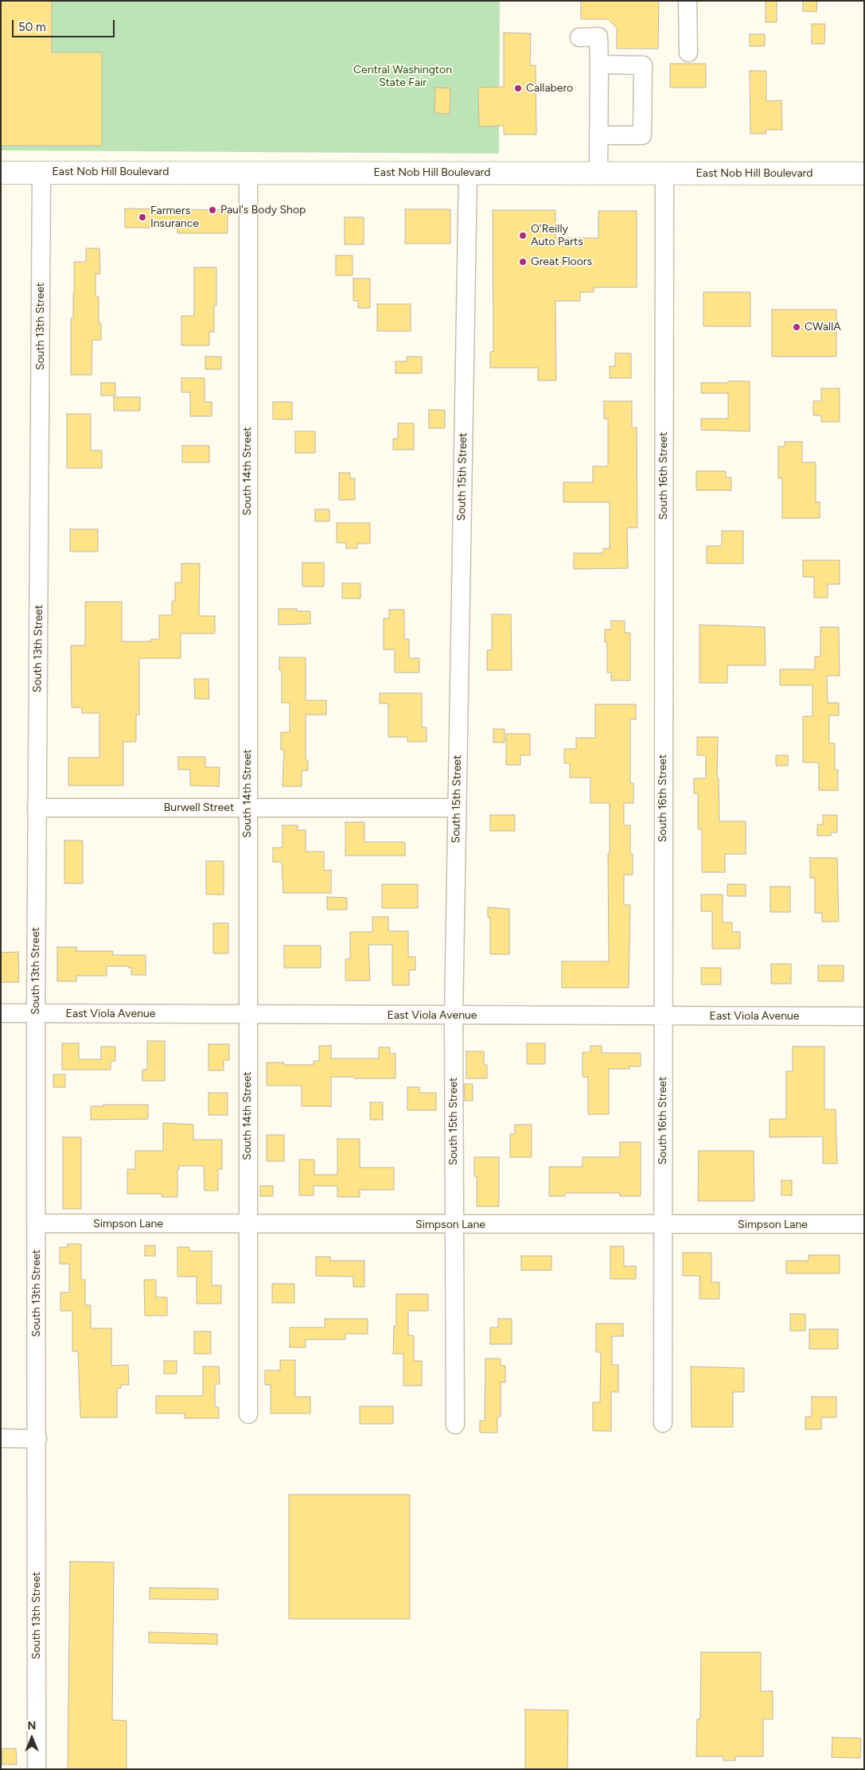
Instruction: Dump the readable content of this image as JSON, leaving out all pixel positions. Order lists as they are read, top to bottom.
{
  "streets": {
    "main road": ["East Nob Hill Boulevard"],
    "street": [
      "South 13th Street",
      "South 14th Street",
      "South 16th Street",
      "South 15th Street",
      "Burwell Street",
      "East Viola Avenue",
      "Simpson Lane"
    ]
  },
  "crossings": [
    ["East Nob Hill Boulevard", "South 13th Street"],
    ["East Nob Hill Boulevard", "South 14th Street"],
    ["East Nob Hill Boulevard", "South 16th Street"],
    ["East Nob Hill Boulevard", "South 15th Street"],
    ["South 13th Street", "Burwell Street"],
    ["South 13th Street", "East Viola Avenue"],
    ["South 13th Street", "Simpson Lane"],
    ["South 14th Street", "Burwell Street"],
    ["South 14th Street", "East Viola Avenue"],
    ["South 14th Street", "Simpson Lane"],
    ["South 16th Street", "East Viola Avenue"],
    ["South 16th Street", "Simpson Lane"],
    ["South 15th Street", "Burwell Street"],
    ["South 15th Street", "East Viola Avenue"],
    ["South 15th Street", "Simpson Lane"]
  ],
  "parks": ["Central Washington State Fair"],
  "places": [
    "Callabero",
    "Paul's Body Shop",
    "Farmers Insurance",
    "O'Reilly Auto Parts",
    "Great Floors",
    "CWallA"
  ],
  "scale_bar": "50 m",
  "north": "top"
}
